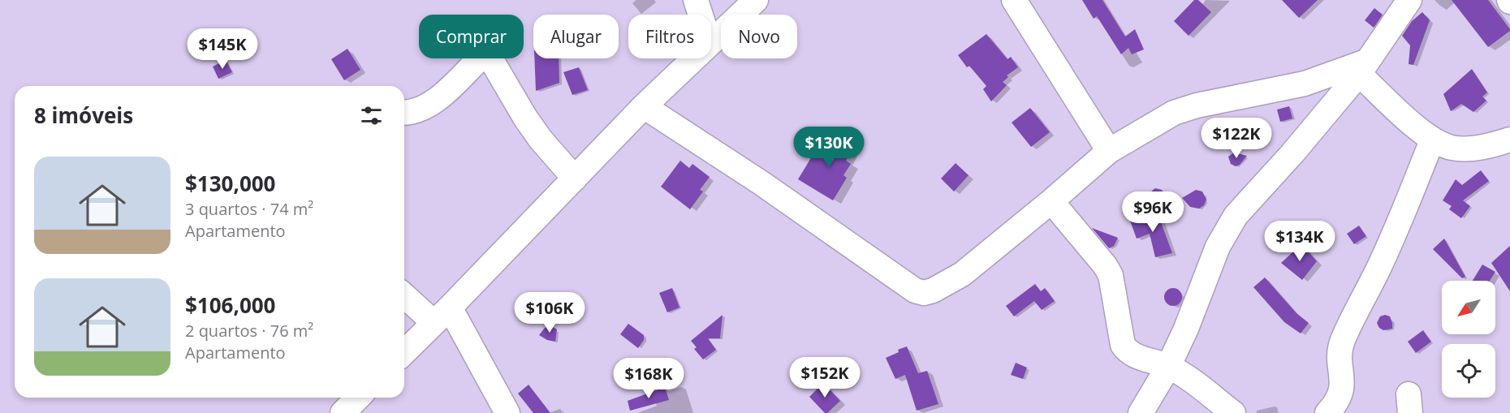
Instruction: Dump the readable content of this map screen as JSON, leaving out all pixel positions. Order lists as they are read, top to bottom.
{
  "north": "bottom left",
  "page": {
    "chip": [
      "Comprar",
      "Alugar",
      "Filtros",
      "Novo"
    ],
    "price": [
      "$145K",
      "$122K",
      "$130K",
      "$96K",
      "$134K",
      "$106K",
      "$152K",
      "$168K"
    ],
    "heading": "8 imóveis",
    "list": [
      {
        "name": "$130,000",
        "note": "3 quartos · 74 m² · Apartamento"
      },
      {
        "name": "$106,000",
        "note": "2 quartos · 76 m² · Apartamento"
      }
    ]
  }
}
